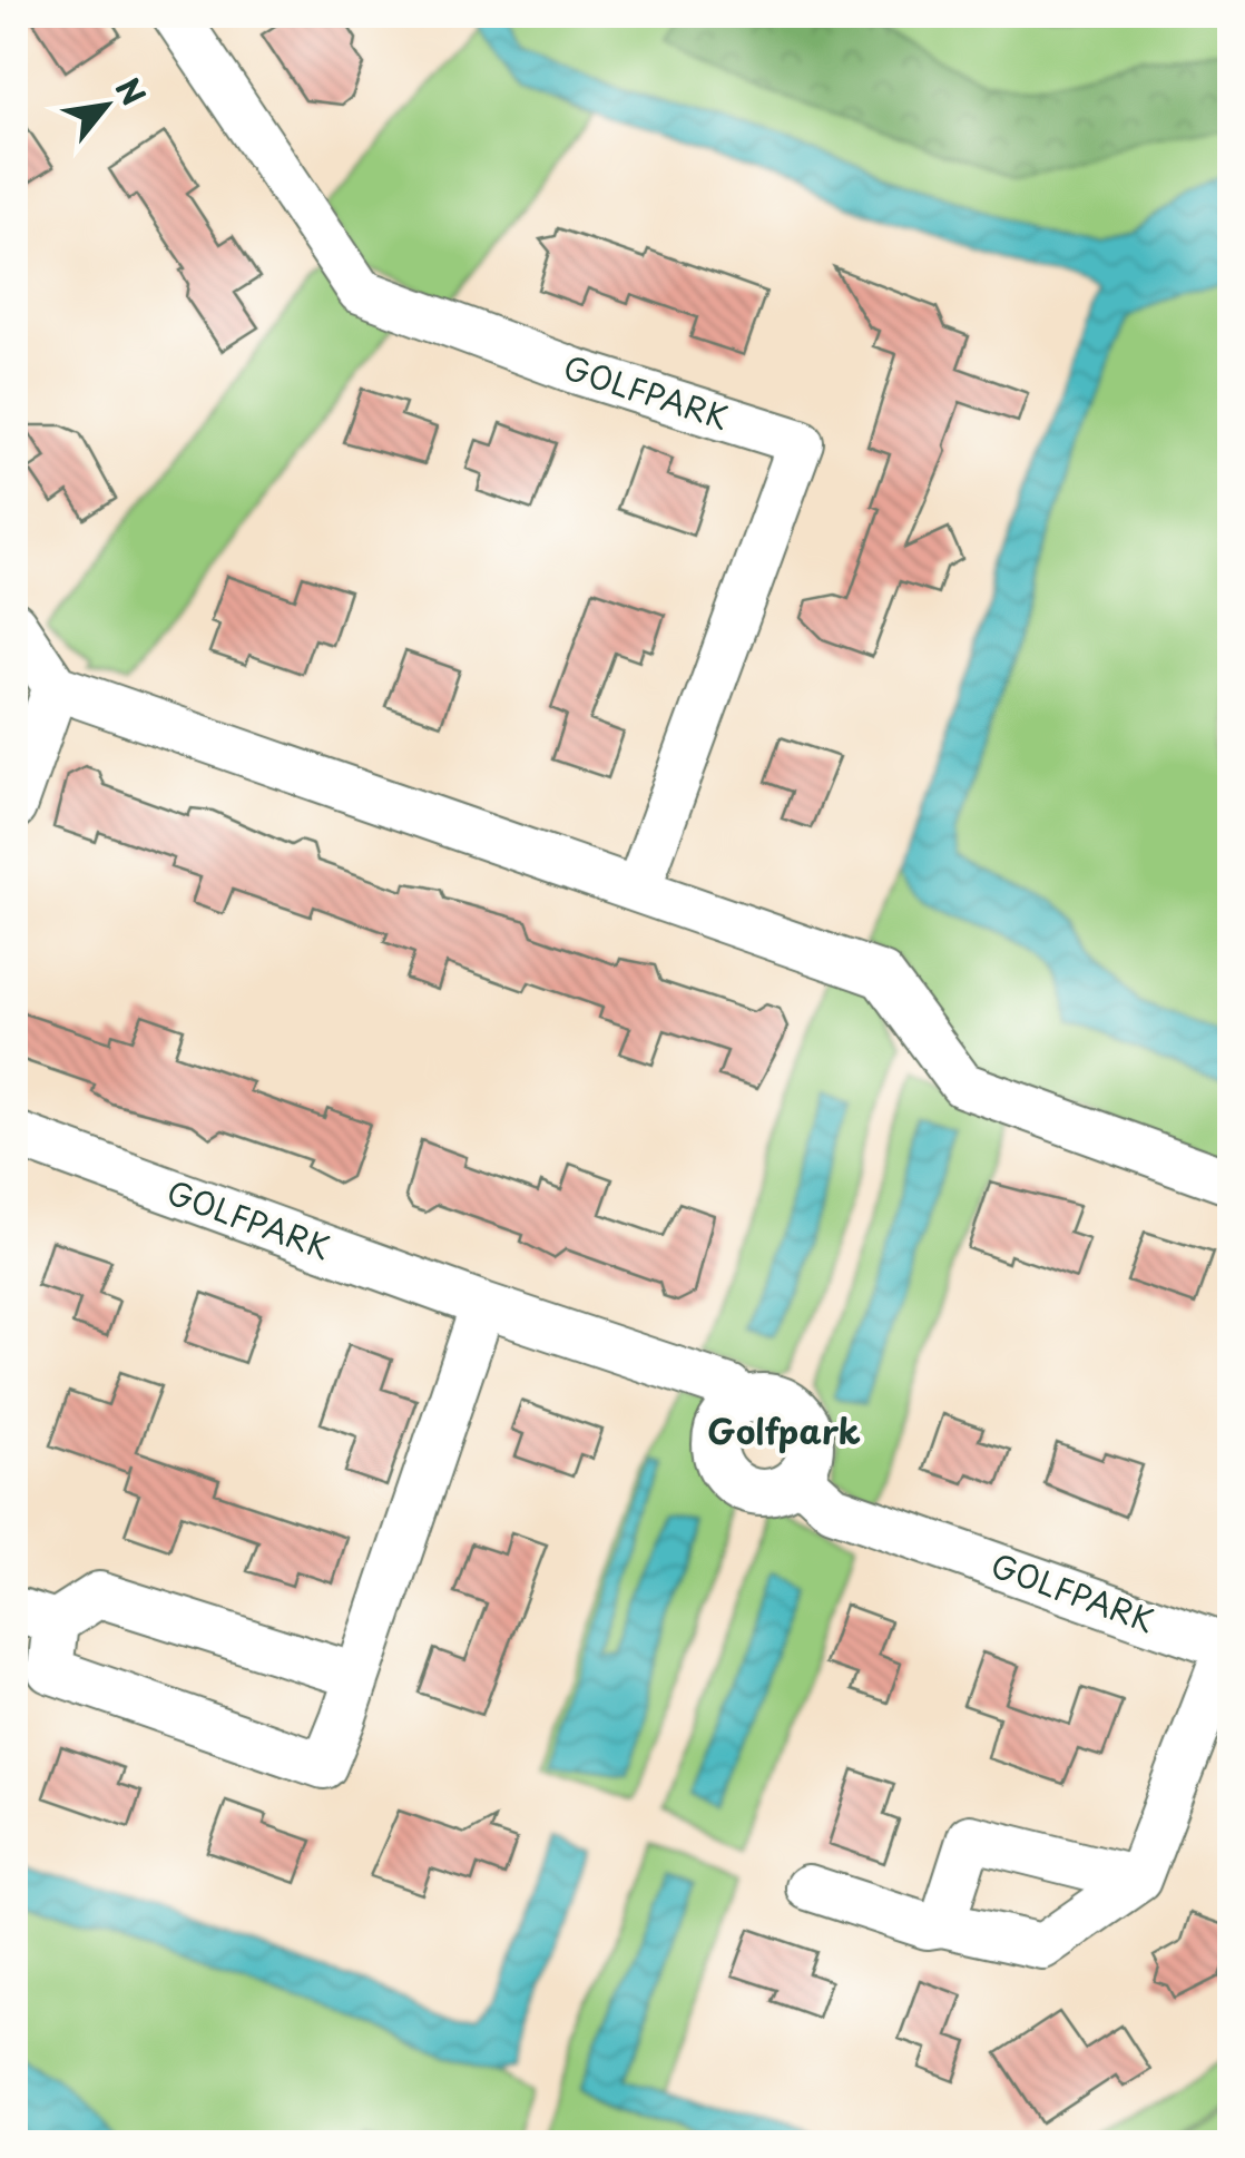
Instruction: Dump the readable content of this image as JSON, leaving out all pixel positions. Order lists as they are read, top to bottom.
{
  "streets": {
    "street": ["GOLFPARK"]
  },
  "districts": ["Golfpark"],
  "north": "top right"
}
